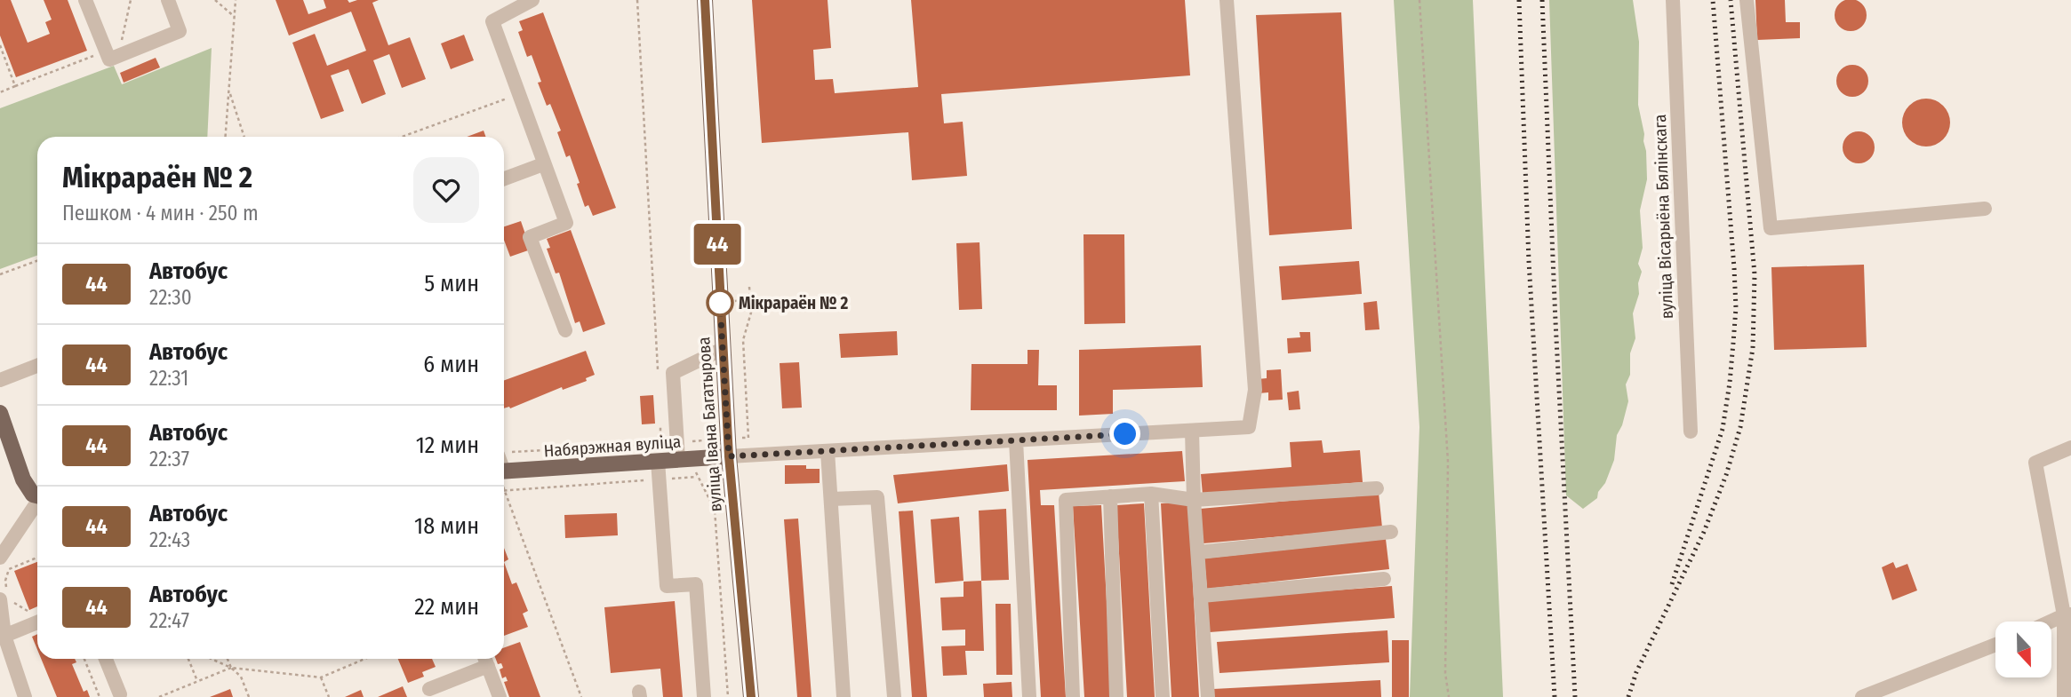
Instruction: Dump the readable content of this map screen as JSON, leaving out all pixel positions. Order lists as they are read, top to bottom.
{
  "streets": {
    "main road": ["вуліца Івана Багатырова", "Набярэжная вуліца"],
    "street": ["вуліца Вісарыёна Бялінскага"]
  },
  "crossings": [
    ["вуліца Івана Багатырова", "Набярэжная вуліца"]
  ],
  "places": ["Мікрараён № 2"],
  "lines": ["bus line 44"],
  "north": "bottom",
  "page": {
    "on_map": "44",
    "heading": ["Мікрараён № 2", "Пешком · 4 мин · 250 m"],
    "list": [
      {
        "mark": "44",
        "name": "Автобус",
        "note": "22:30",
        "value": "5 мин"
      },
      {
        "mark": "44",
        "name": "Автобус",
        "note": "22:31",
        "value": "6 мин"
      },
      {
        "mark": "44",
        "name": "Автобус",
        "note": "22:37",
        "value": "12 мин"
      },
      {
        "mark": "44",
        "name": "Автобус",
        "note": "22:43",
        "value": "18 мин"
      },
      {
        "mark": "44",
        "name": "Автобус",
        "note": "22:47",
        "value": "22 мин"
      }
    ]
  }
}
